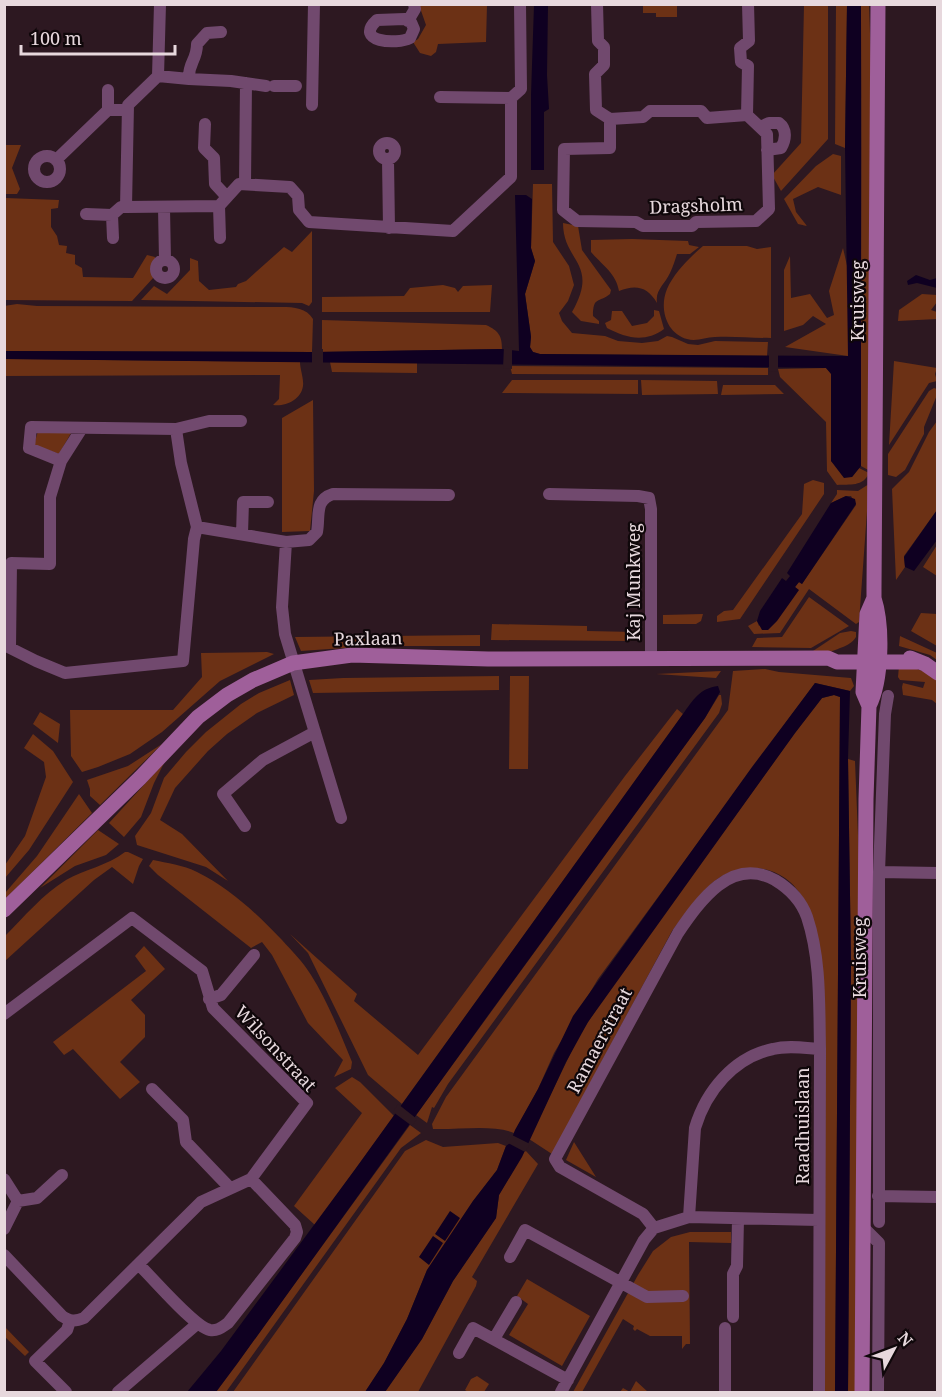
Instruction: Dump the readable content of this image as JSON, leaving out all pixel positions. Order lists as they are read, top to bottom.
{
  "streets": {
    "street": [
      "Dragsholm",
      "Kruisweg",
      "Kaj Munkweg",
      "Paxlaan",
      "Ramaerstraat",
      "Wilsonstraat",
      "Raadhuislaan"
    ]
  },
  "crossings": [
    ["Kruisweg", "Paxlaan"],
    ["Kaj Munkweg", "Paxlaan"],
    ["Ramaerstraat", "Raadhuislaan"]
  ],
  "scale_bar": "100 m",
  "north": "top right"
}
